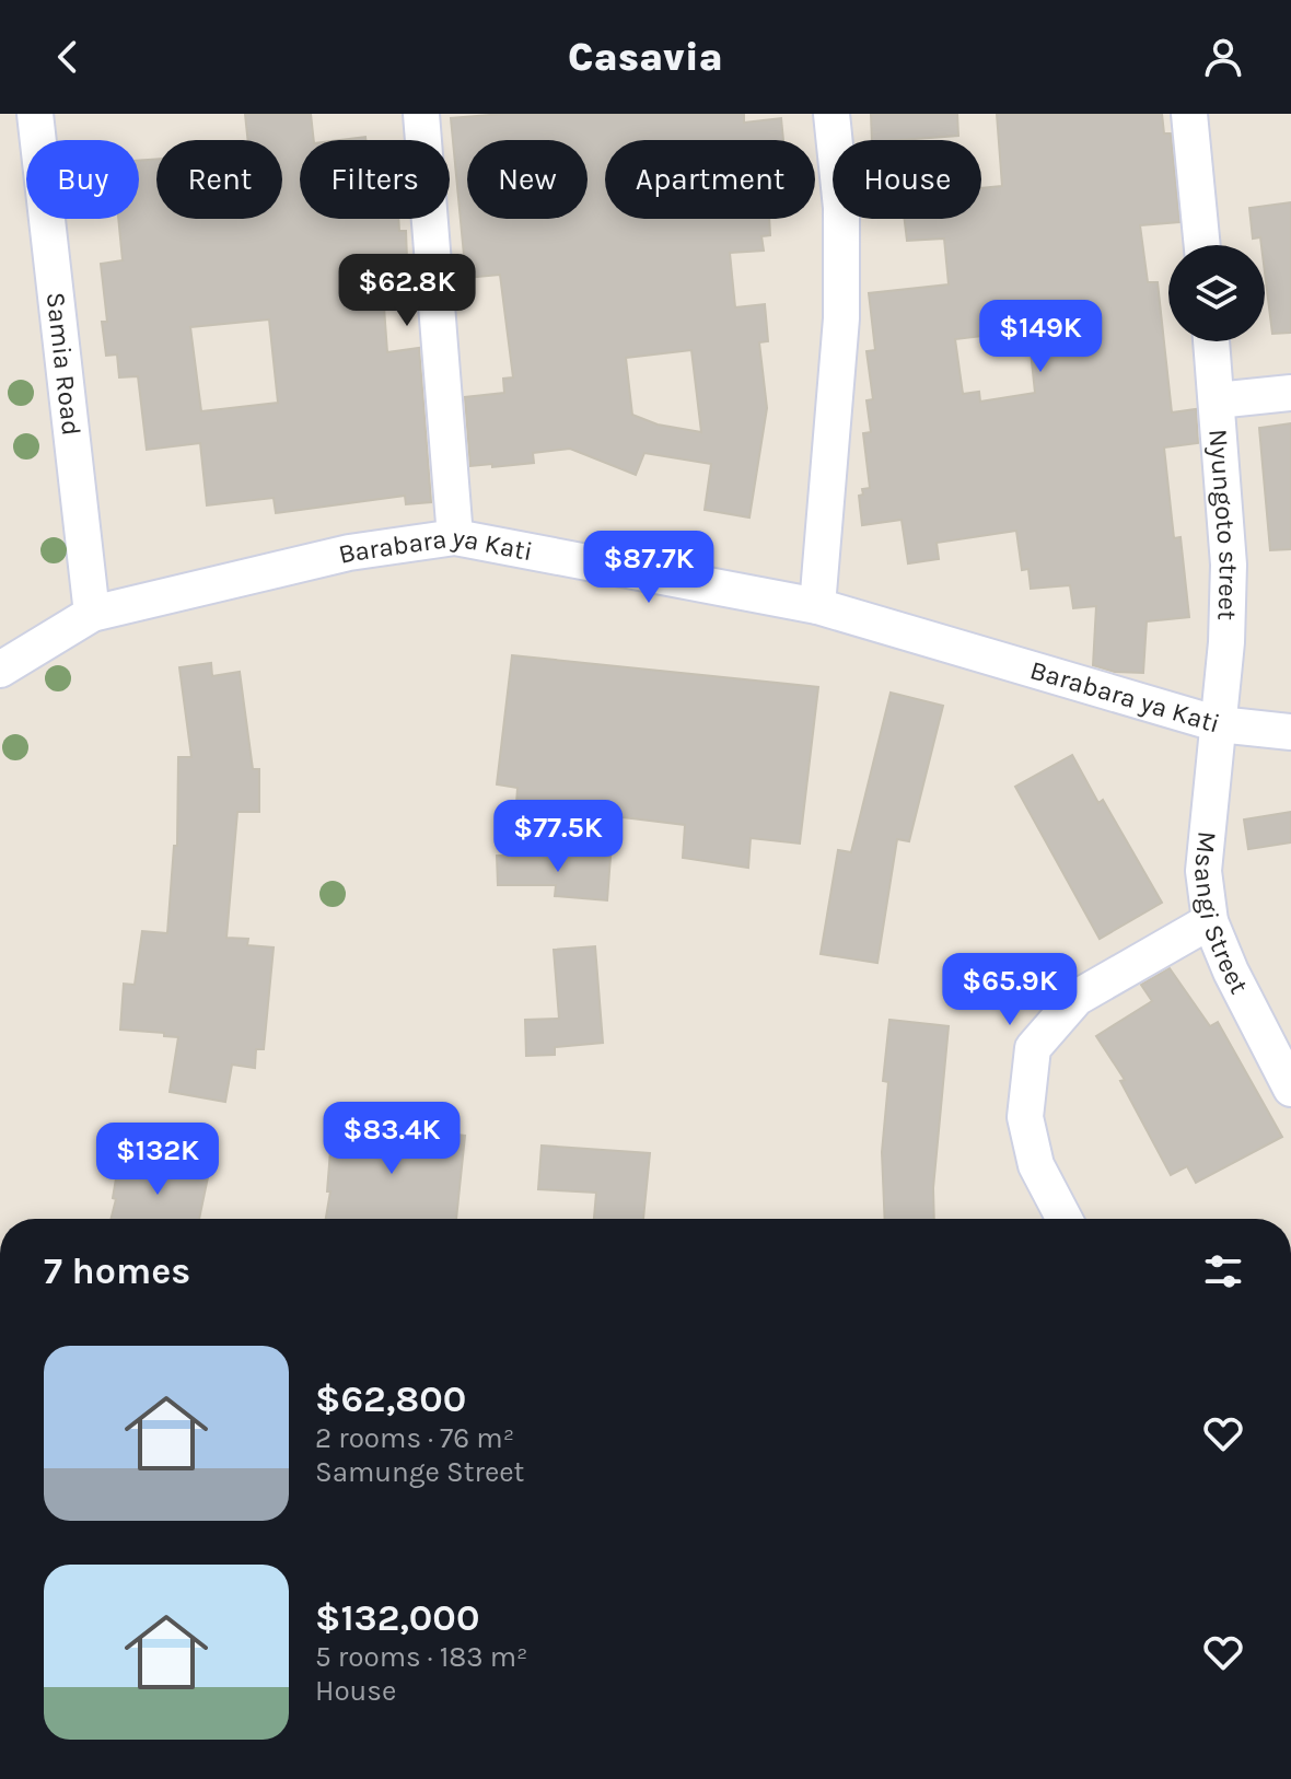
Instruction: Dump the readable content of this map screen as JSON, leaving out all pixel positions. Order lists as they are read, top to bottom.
{
  "streets": {
    "street": [
      "Samia Road",
      "Nyungoto street",
      "Barabara ya Kati",
      "Msangi Street"
    ]
  },
  "crossings": [
    ["Samia Road", "Barabara ya Kati"],
    ["Nyungoto street", "Barabara ya Kati"],
    ["Nyungoto street", "Msangi Street"],
    ["Barabara ya Kati", "Msangi Street"]
  ],
  "page": {
    "header": "Casavia",
    "chip": [
      "Buy",
      "Rent",
      "Filters",
      "New",
      "Apartment",
      "House"
    ],
    "price": [
      "$62.8K",
      "$149K",
      "$87.7K",
      "$77.5K",
      "$65.9K",
      "$83.4K",
      "$132K"
    ],
    "heading": "7 homes",
    "list": [
      {
        "name": "$62,800",
        "note": "2 rooms · 76 m² · Samunge Street"
      },
      {
        "name": "$132,000",
        "note": "5 rooms · 183 m² · House"
      }
    ]
  }
}
